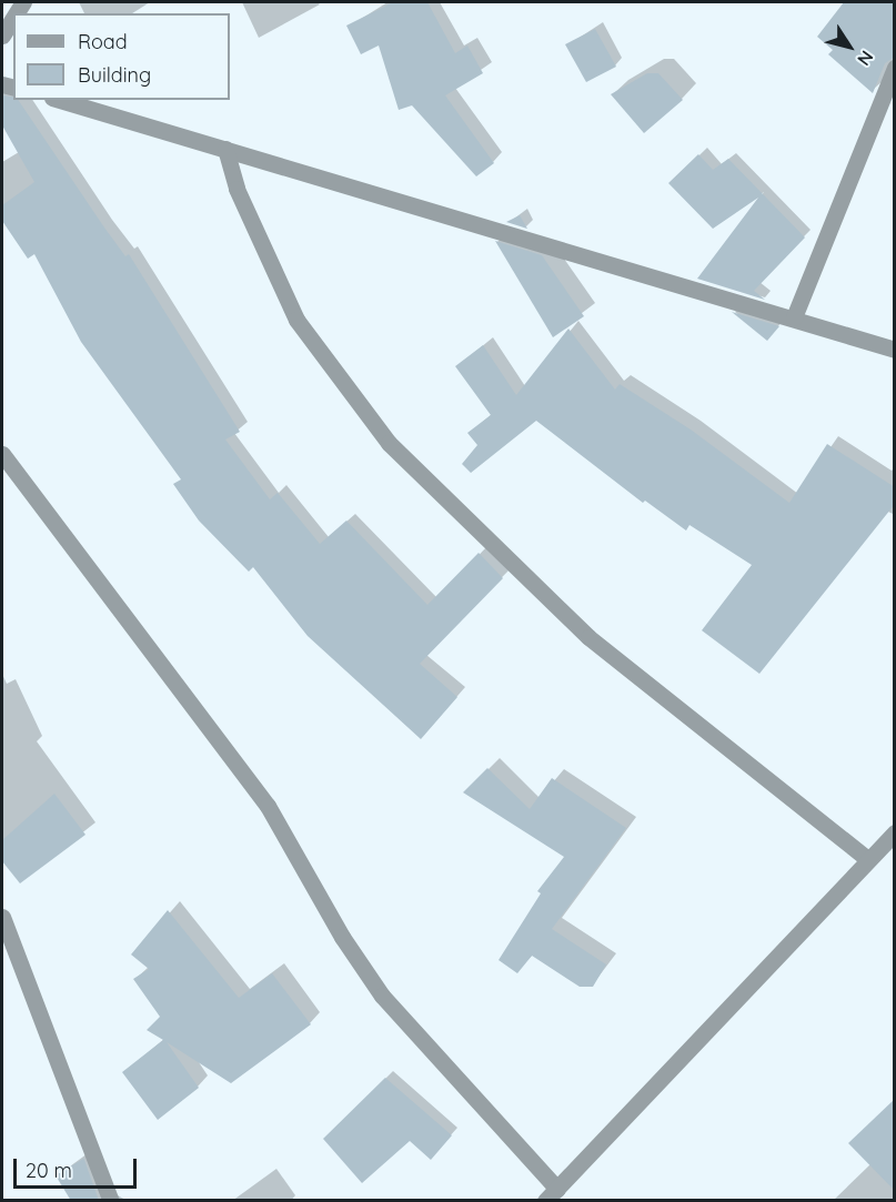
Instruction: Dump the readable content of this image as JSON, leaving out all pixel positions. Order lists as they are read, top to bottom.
{
  "legend": ["Road", "Building"],
  "scale_bar": "20 m",
  "north": "bottom right"
}
